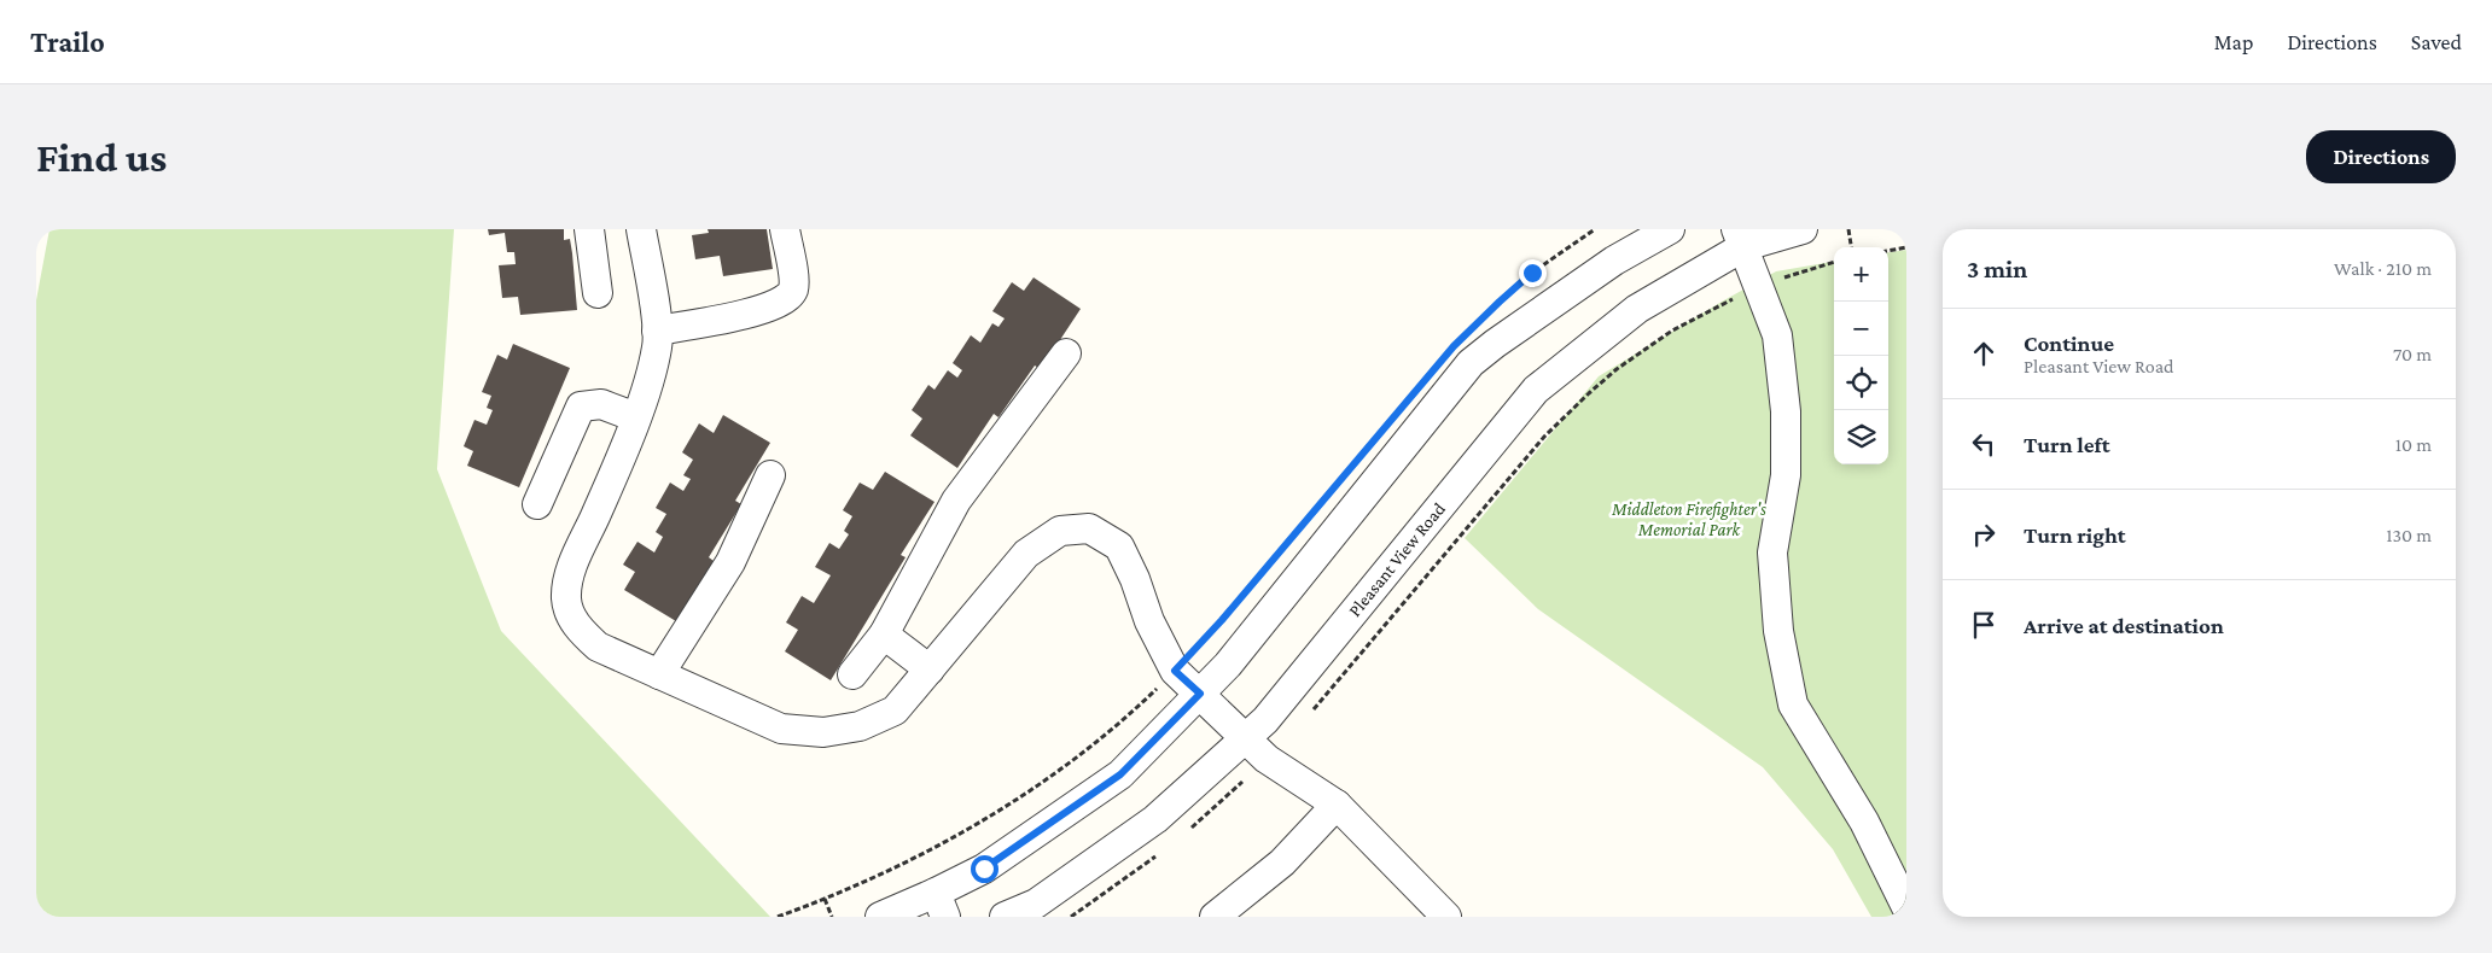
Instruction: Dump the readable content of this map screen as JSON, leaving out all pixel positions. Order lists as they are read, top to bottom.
{
  "streets": {
    "street": ["Pleasant View Road"]
  },
  "parks": ["Middleton Firefighter's Memorial Park"],
  "page": {
    "header": "Trailo",
    "nav": ["Map", "Directions", "Saved"],
    "buttons": "Directions",
    "title": "Find us",
    "heading": ["3 min", "Walk · 210 m"],
    "map_buttons": ["+", "−"],
    "list": [
      ["Continue", "Pleasant View Road", "70 m"],
      ["Turn left", "10 m"],
      ["Turn right", "130 m"],
      "Arrive at destination"
    ]
  }
}
